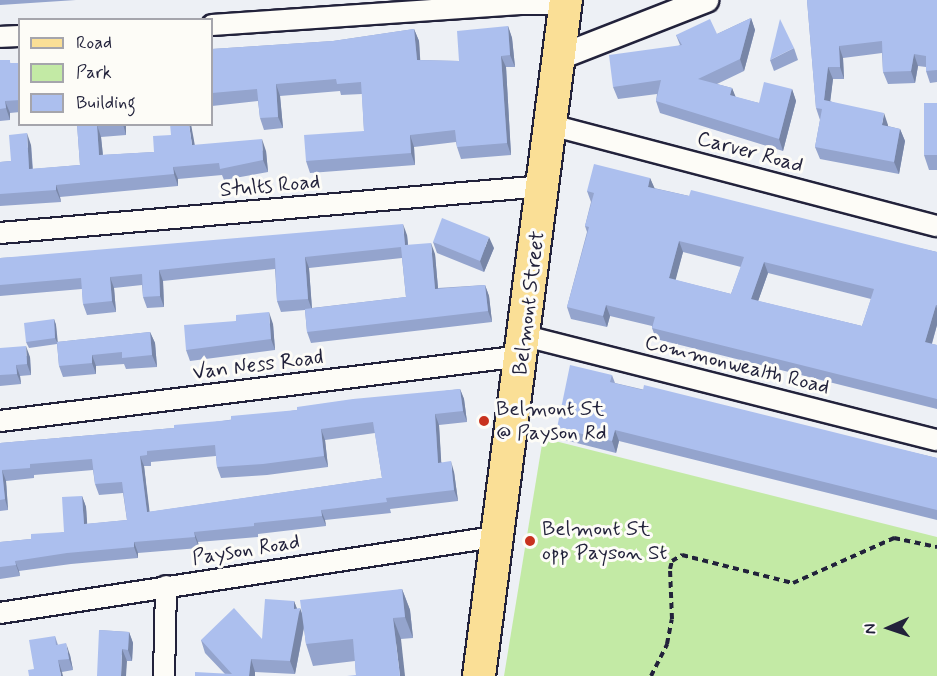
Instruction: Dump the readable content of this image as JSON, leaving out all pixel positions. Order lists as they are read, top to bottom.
{
  "streets": {
    "main road": ["Belmont Street"],
    "street": [
      "Carver Road",
      "Stults Road",
      "Van Ness Road",
      "Commonwealth Road",
      "Payson Road"
    ]
  },
  "crossings": [
    ["Carver Road", "Belmont Street"],
    ["Stults Road", "Belmont Street"],
    ["Belmont Street", "Van Ness Road"],
    ["Belmont Street", "Commonwealth Road"],
    ["Belmont Street", "Payson Road"],
    ["Van Ness Road", "Commonwealth Road"]
  ],
  "places": ["Belmont St @ Payson Rd", "Belmont St opp Payson St"],
  "legend": ["Road", "Park", "Building"],
  "north": "left"
}
